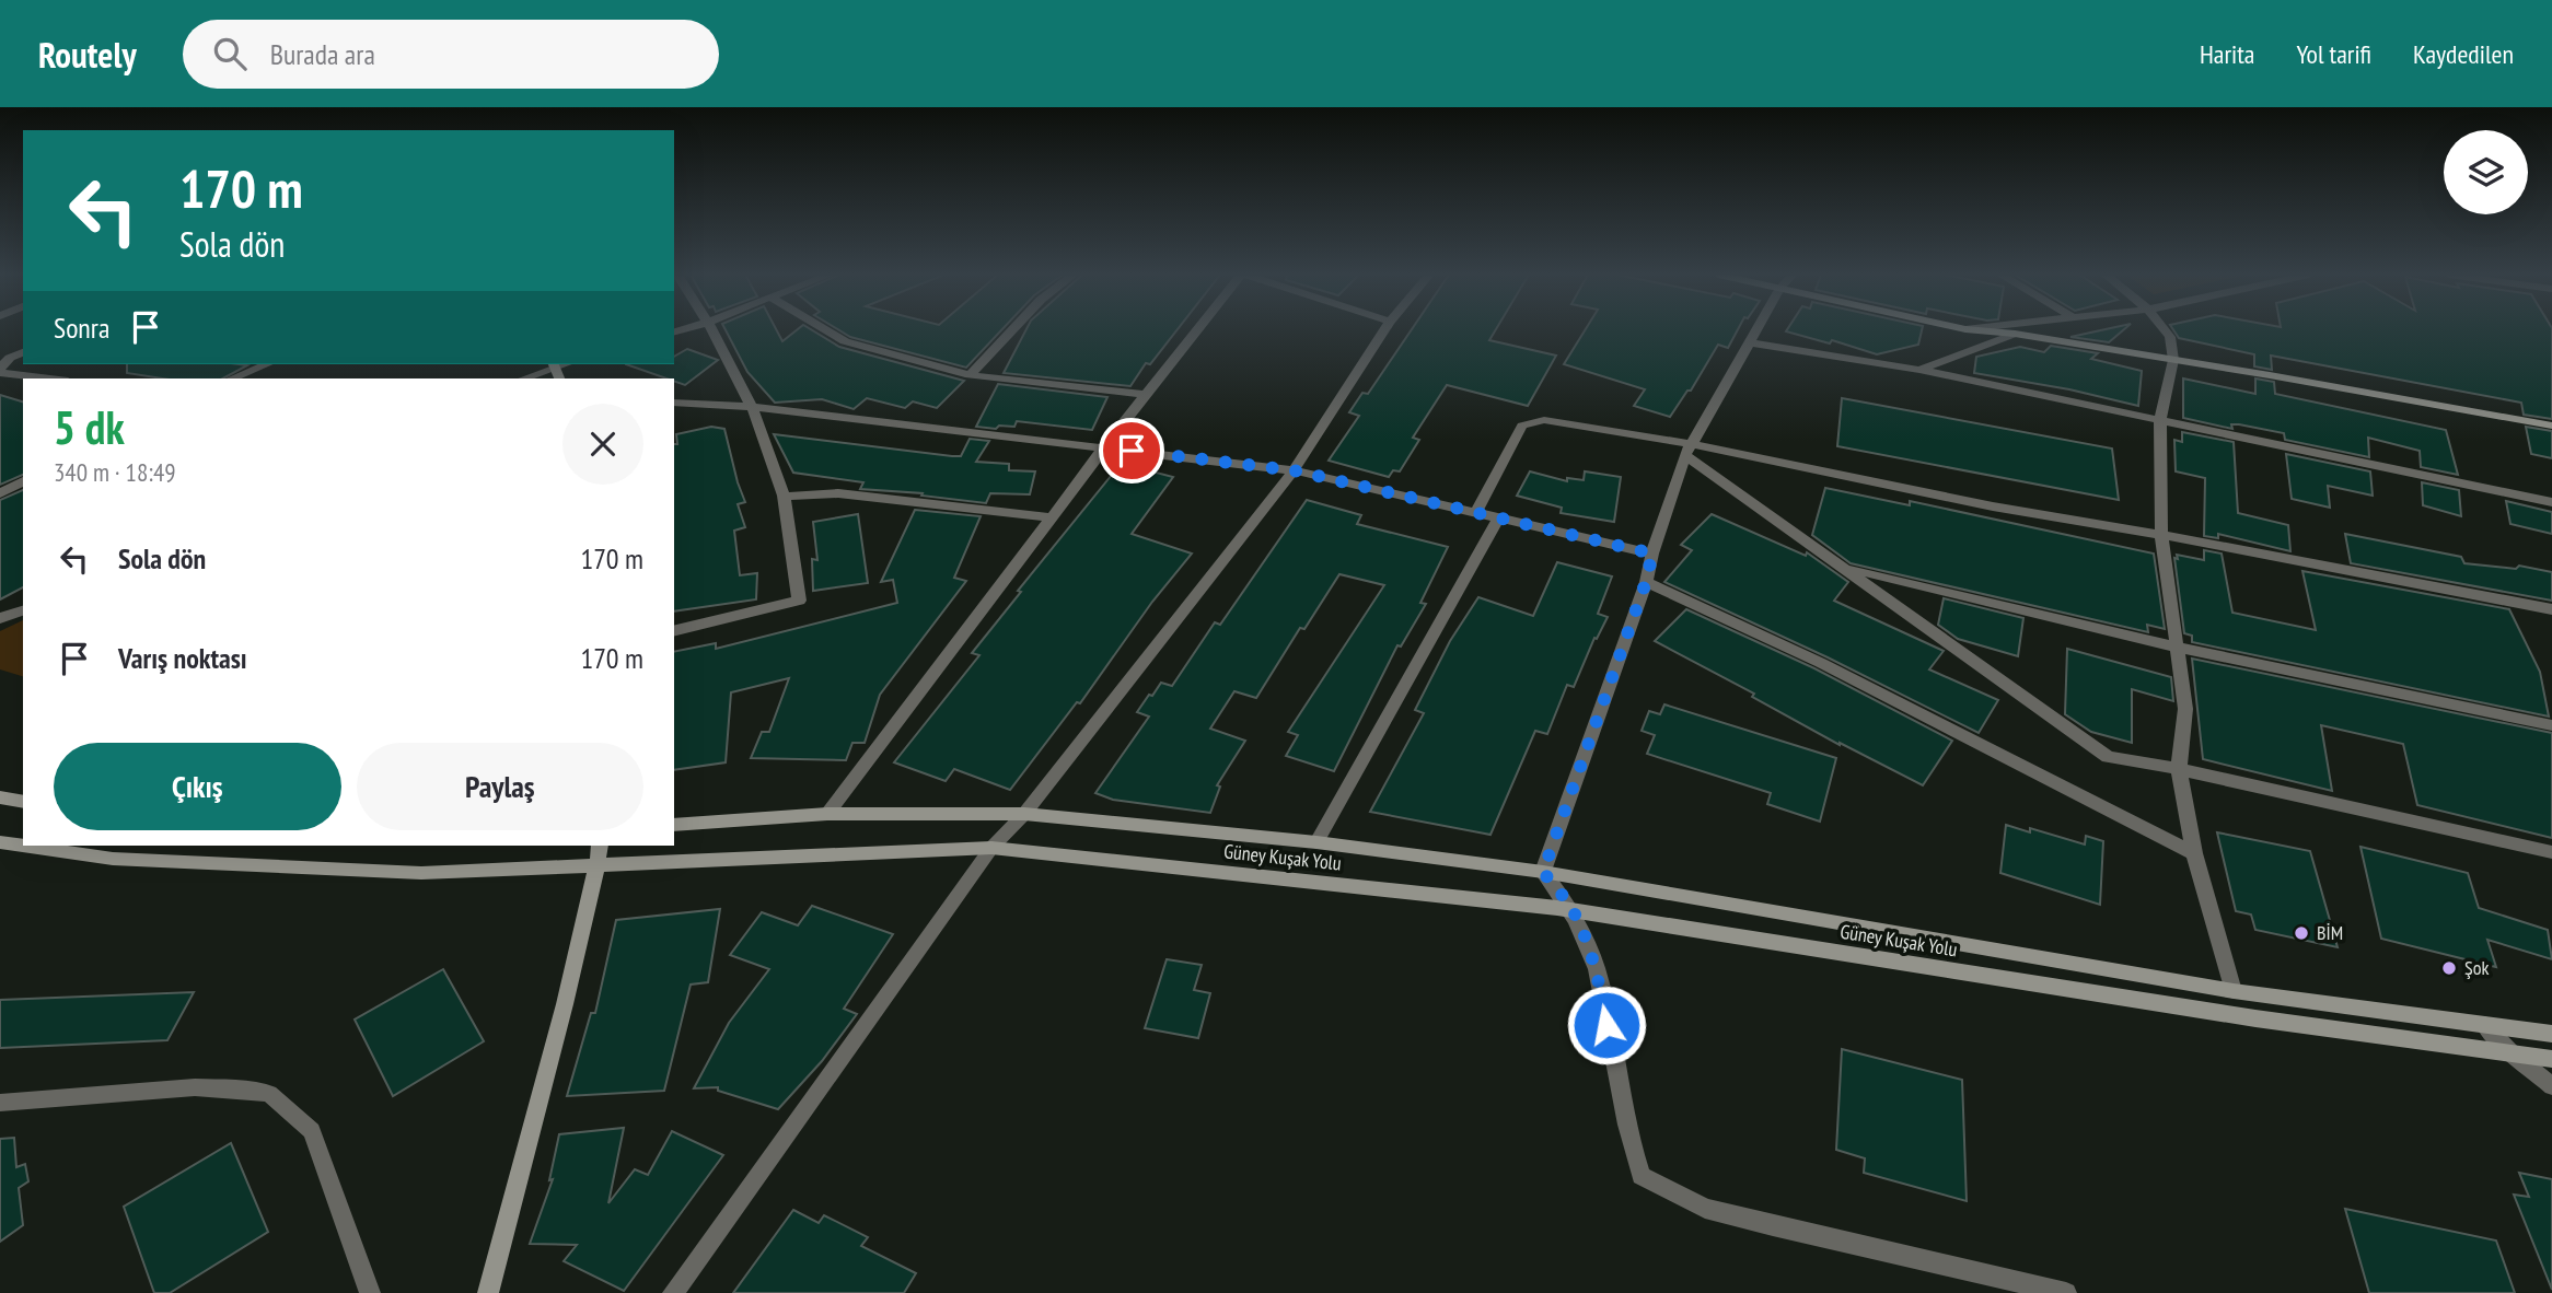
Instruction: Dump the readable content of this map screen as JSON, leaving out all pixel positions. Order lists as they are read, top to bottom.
{
  "streets": {
    "main road": ["Güney Kuşak Yolu"]
  },
  "places": ["BİM", "Şok"],
  "page": {
    "header": "Routely",
    "search": "Burada ara",
    "nav": ["Harita", "Yol tarifi", "Kaydedilen"],
    "turn": ["170 m", "Sola dön"],
    "then": "Sonra",
    "heading": ["5 dk", "340 m · 18:49"],
    "list": [
      {
        "name": "Sola dön",
        "value": "170 m"
      },
      {
        "name": "Varış noktası",
        "value": "170 m"
      }
    ],
    "buttons": ["Çıkış", "Paylaş"]
  }
}
